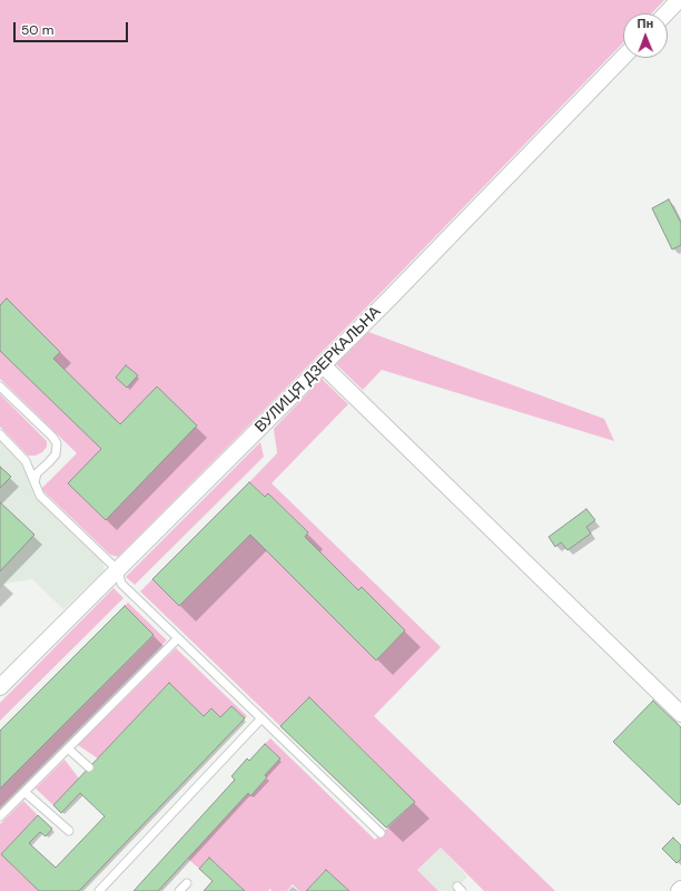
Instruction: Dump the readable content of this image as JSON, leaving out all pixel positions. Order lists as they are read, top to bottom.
{
  "streets": {
    "street": ["ВУЛИЦЯ ДЗЕРКАЛЬНА"]
  },
  "scale_bar": "50 m",
  "north": "top"
}
